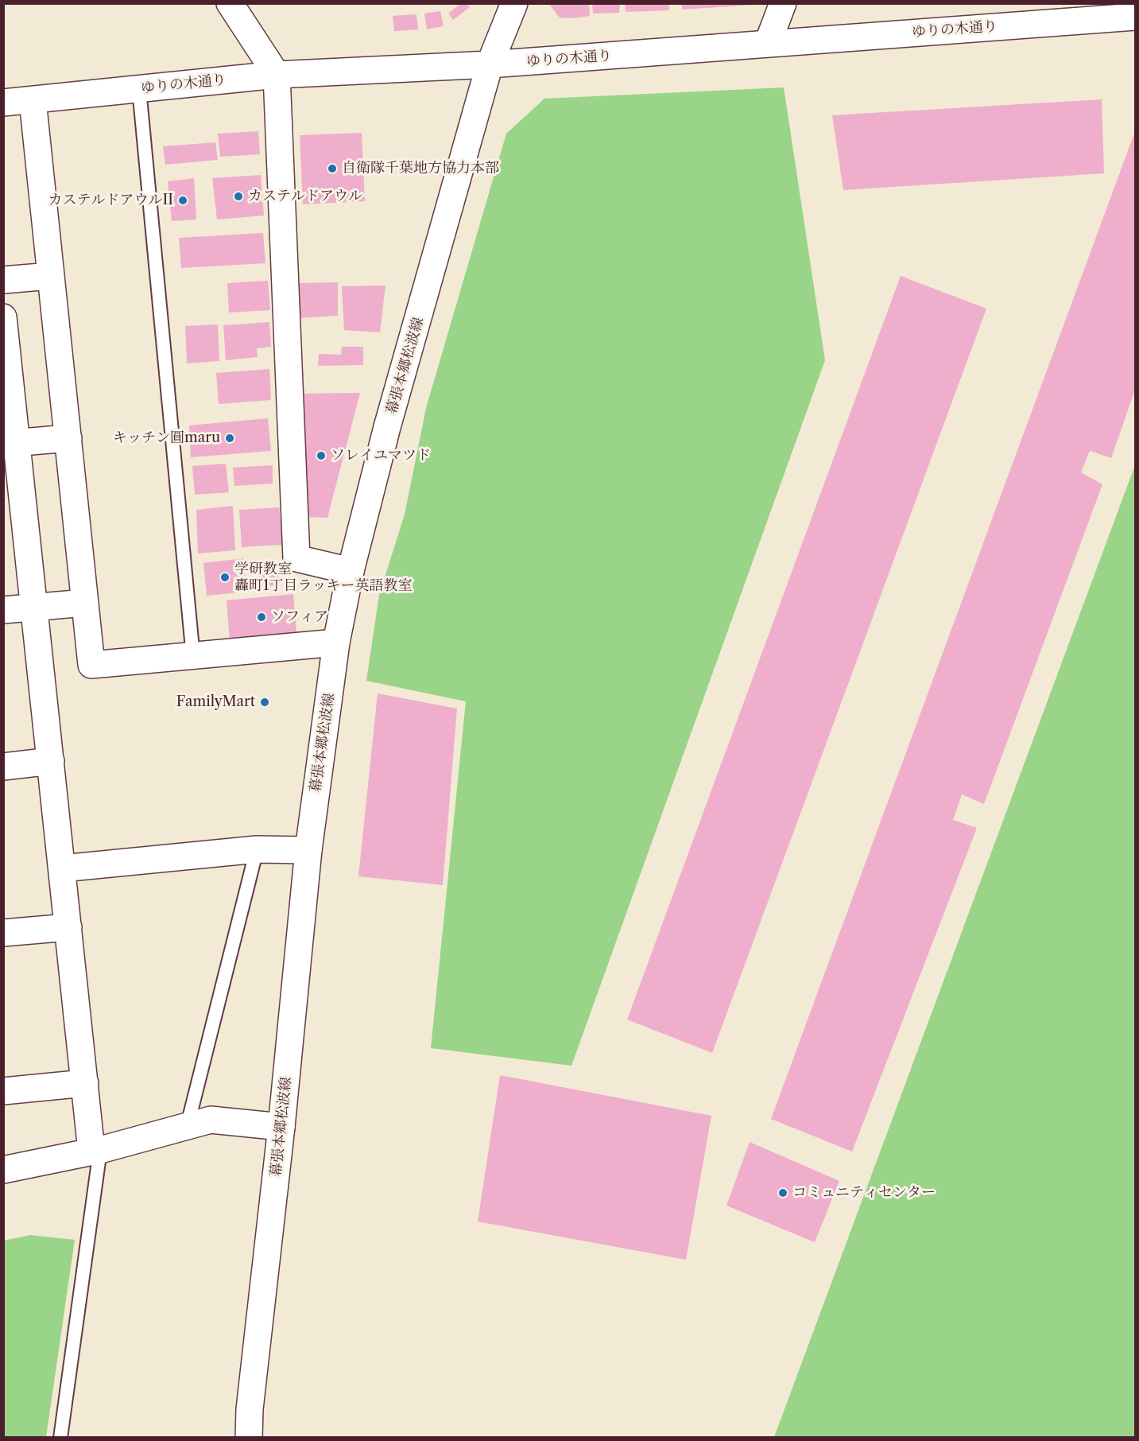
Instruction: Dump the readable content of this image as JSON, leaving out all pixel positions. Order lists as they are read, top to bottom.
{
  "streets": {
    "street": ["ゆりの木通り", "幕張本郷松波線"]
  },
  "crossings": [
    ["ゆりの木通り", "幕張本郷松波線"]
  ],
  "places": [
    "自衛隊千葉地方協力本部",
    "カステルドアウル",
    "カステルドアウルII",
    "キッチン圓maru",
    "ソレイユマツド",
    "学研教室 轟町1丁目ラッキー英語教室",
    "ソフィア",
    "FamilyMart",
    "コミュニティセンター"
  ]
}
